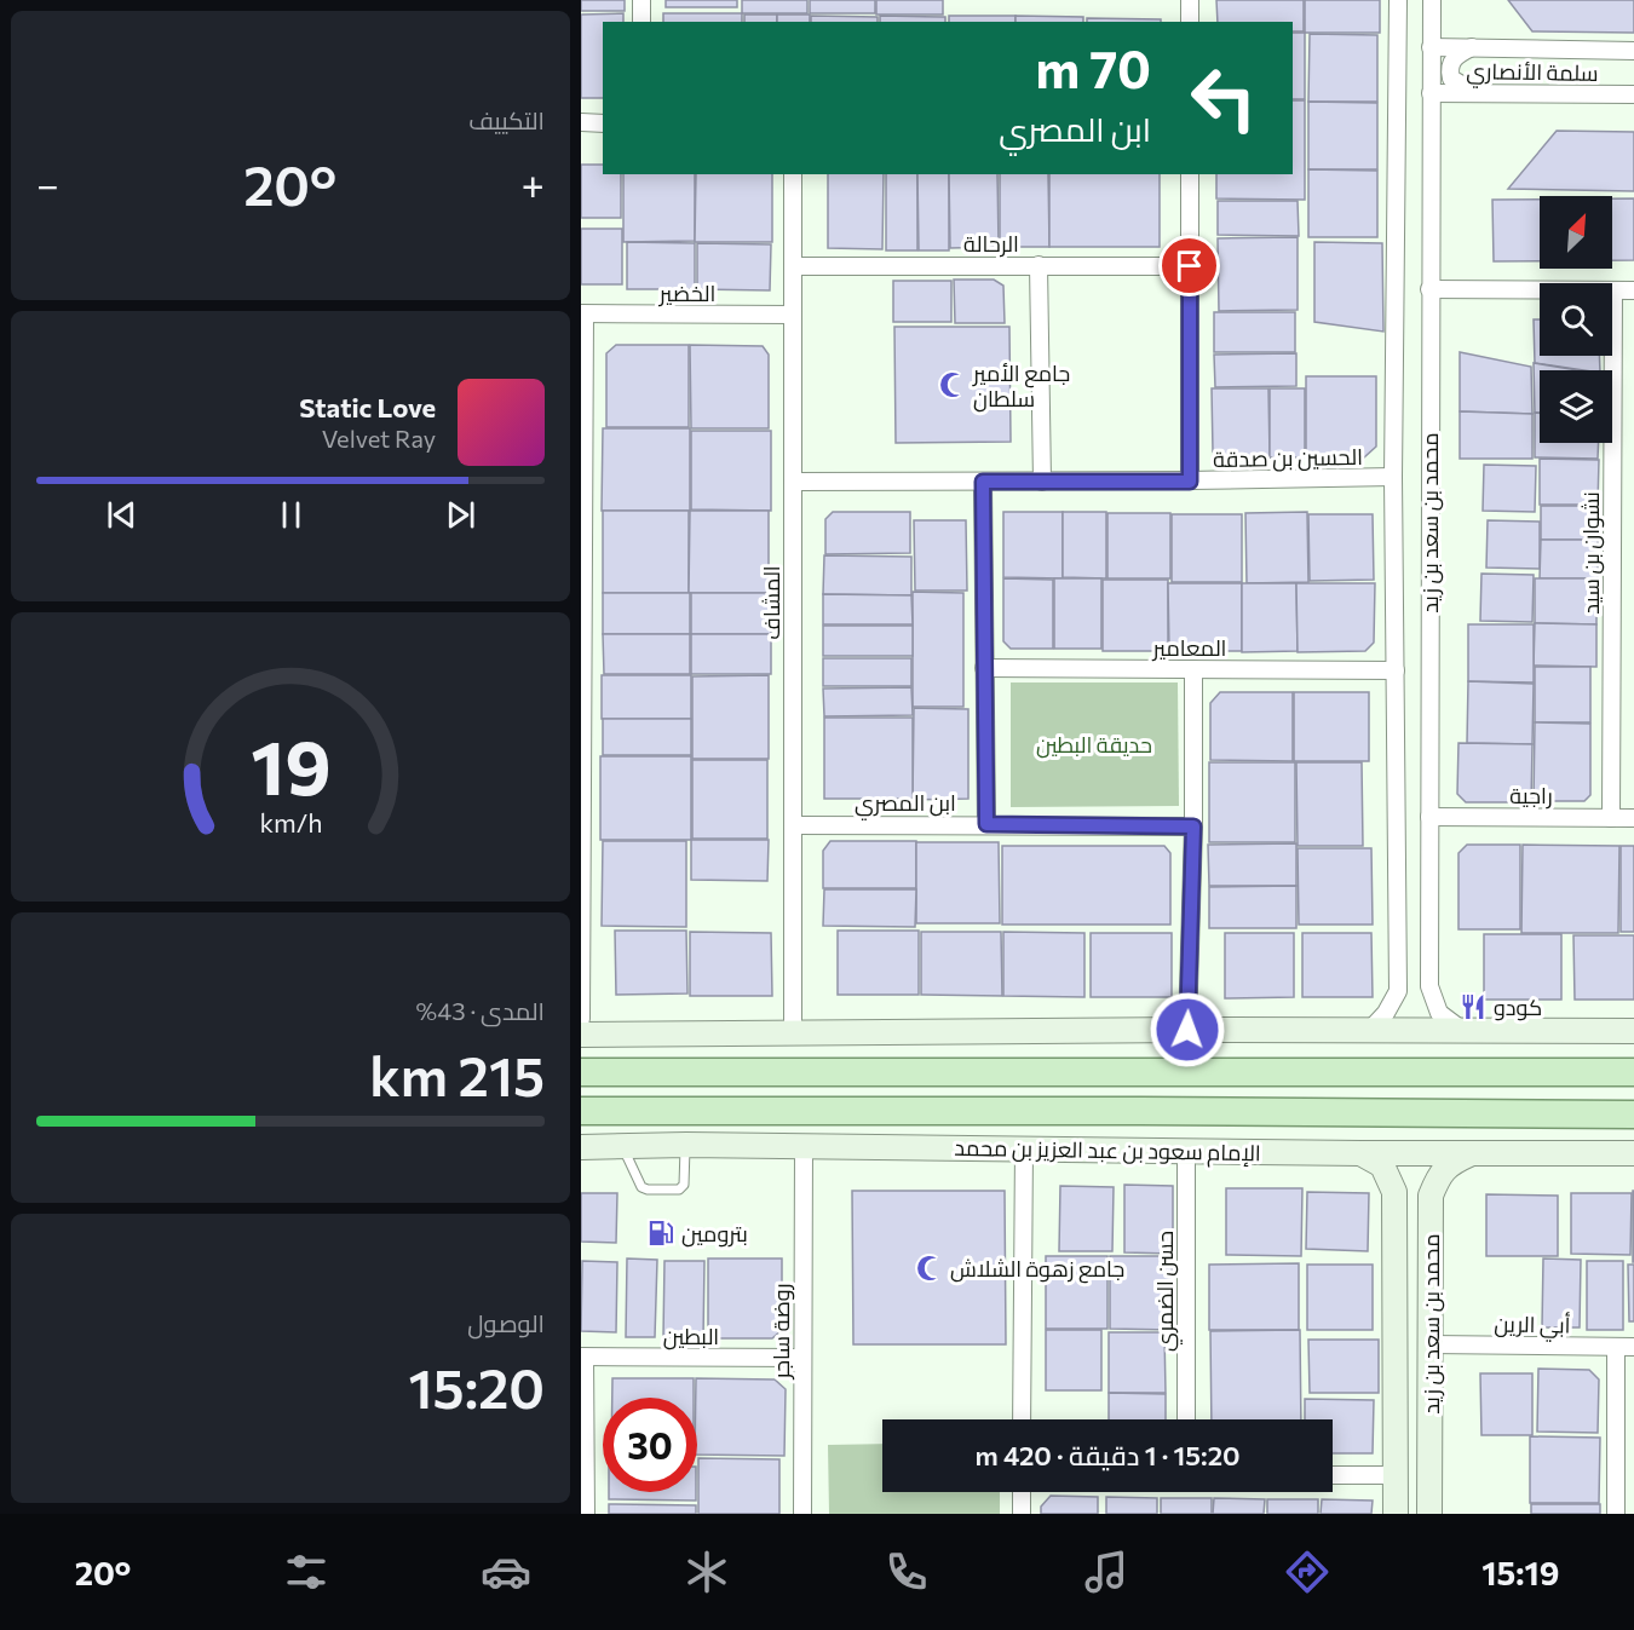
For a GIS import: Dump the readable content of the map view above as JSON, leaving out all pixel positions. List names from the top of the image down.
{
  "streets": {
    "main road": ["الإمام سعود بن عبد العزيز بن محمد"],
    "street": [
      "سلمة الأنصاري",
      "الرحالة",
      "الخضير",
      "الحسين بن صدقة",
      "محمد بن سعد بن زيد",
      "نشوان بن سيد",
      "المشاف",
      "المعامير",
      "راجية",
      "ابن المصري",
      "حسن الضمري",
      "أبي الرين",
      "روضة ساجر",
      "البطين"
    ]
  },
  "crossings": [
    ["سلمة الأنصاري", "محمد بن سعد بن زيد"],
    ["الرحالة", "المشاف"],
    ["الخضير", "المشاف"],
    ["الحسين بن صدقة", "محمد بن سعد بن زيد"],
    ["الحسين بن صدقة", "المشاف"],
    ["محمد بن سعد بن زيد", "المعامير"],
    ["محمد بن سعد بن زيد", "راجية"],
    ["محمد بن سعد بن زيد", "الإمام سعود بن عبد العزيز بن محمد"],
    ["محمد بن سعد بن زيد", "أبي الرين"],
    ["نشوان بن سيد", "راجية"],
    ["المشاف", "ابن المصري"],
    ["الإمام سعود بن عبد العزيز بن محمد", "حسن الضمري"],
    ["الإمام سعود بن عبد العزيز بن محمد", "روضة ساجر"],
    ["روضة ساجر", "البطين"]
  ],
  "parks": ["حديقة البطين"],
  "places": {
    "mosque": ["جامع الأمير سلطان", "جامع زهوة الشلاش"],
    "restaurant": ["كودو"],
    "fuel station": ["بترومين"]
  },
  "north": "top right",
  "page": {
    "tile": [
      "التكييف",
      ["المدى · 43%", "215 km"],
      ["الوصول", "15:20"]
    ],
    "turn": ["70 m", "ابن المصري"],
    "heat": ["−", "20°", "+"],
    "song": ["Static Love", "Velvet Ray"],
    "limit": "30",
    "trip": "15:20 · 1 دقيقة · 420 m",
    "tabs": ["15:19", "20°"],
    "gauge": ["19", "km/h"]
  }
}
